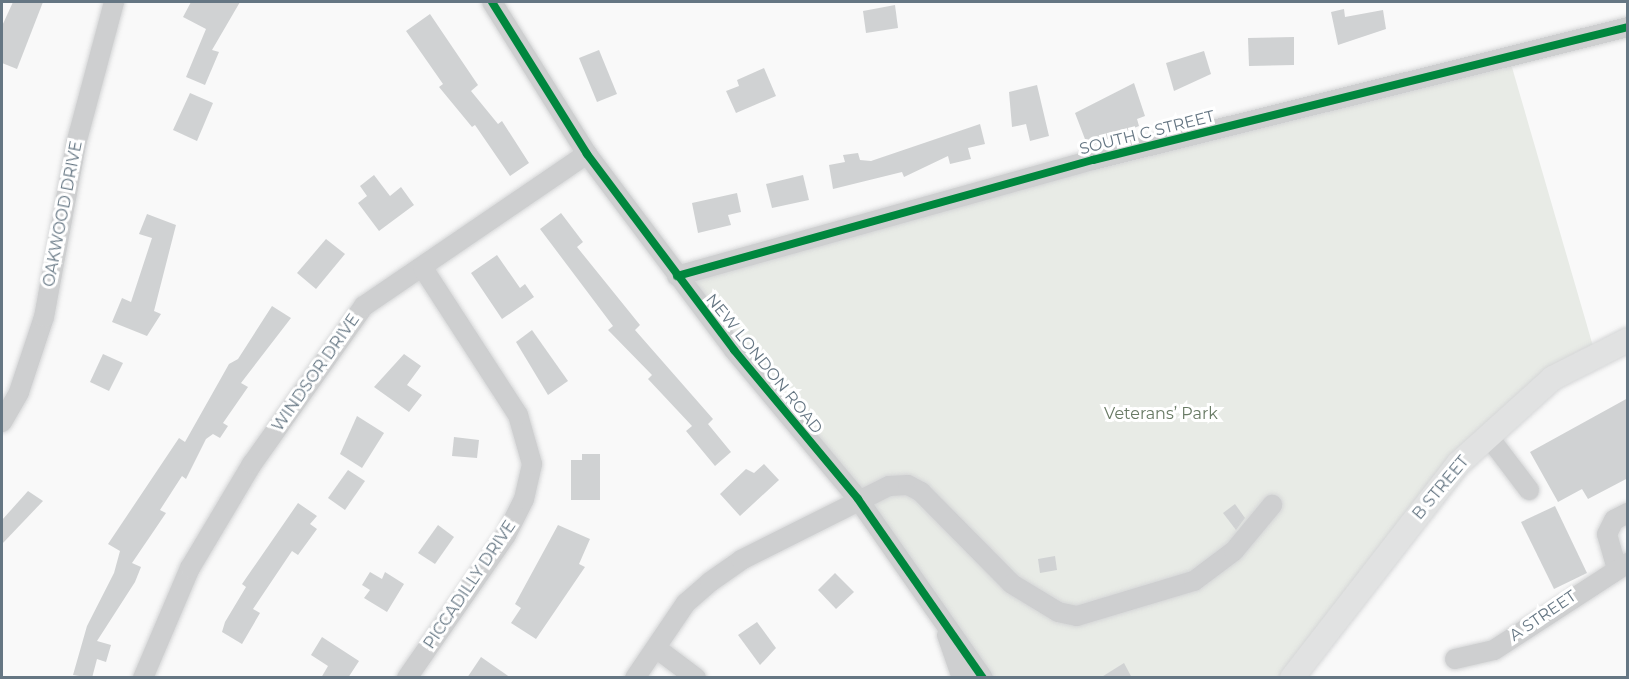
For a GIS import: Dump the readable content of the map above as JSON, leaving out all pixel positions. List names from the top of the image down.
{
  "streets": {
    "main road": ["B STREET"],
    "street": [
      "SOUTH C STREET",
      "OAKWOOD DRIVE",
      "NEW LONDON ROAD",
      "WINDSOR DRIVE",
      "PICCADILLY DRIVE",
      "A STREET"
    ]
  },
  "crossings": [
    ["SOUTH C STREET", "NEW LONDON ROAD"],
    ["NEW LONDON ROAD", "WINDSOR DRIVE"],
    ["WINDSOR DRIVE", "PICCADILLY DRIVE"]
  ],
  "parks": ["Veterans’ Park"]
}
